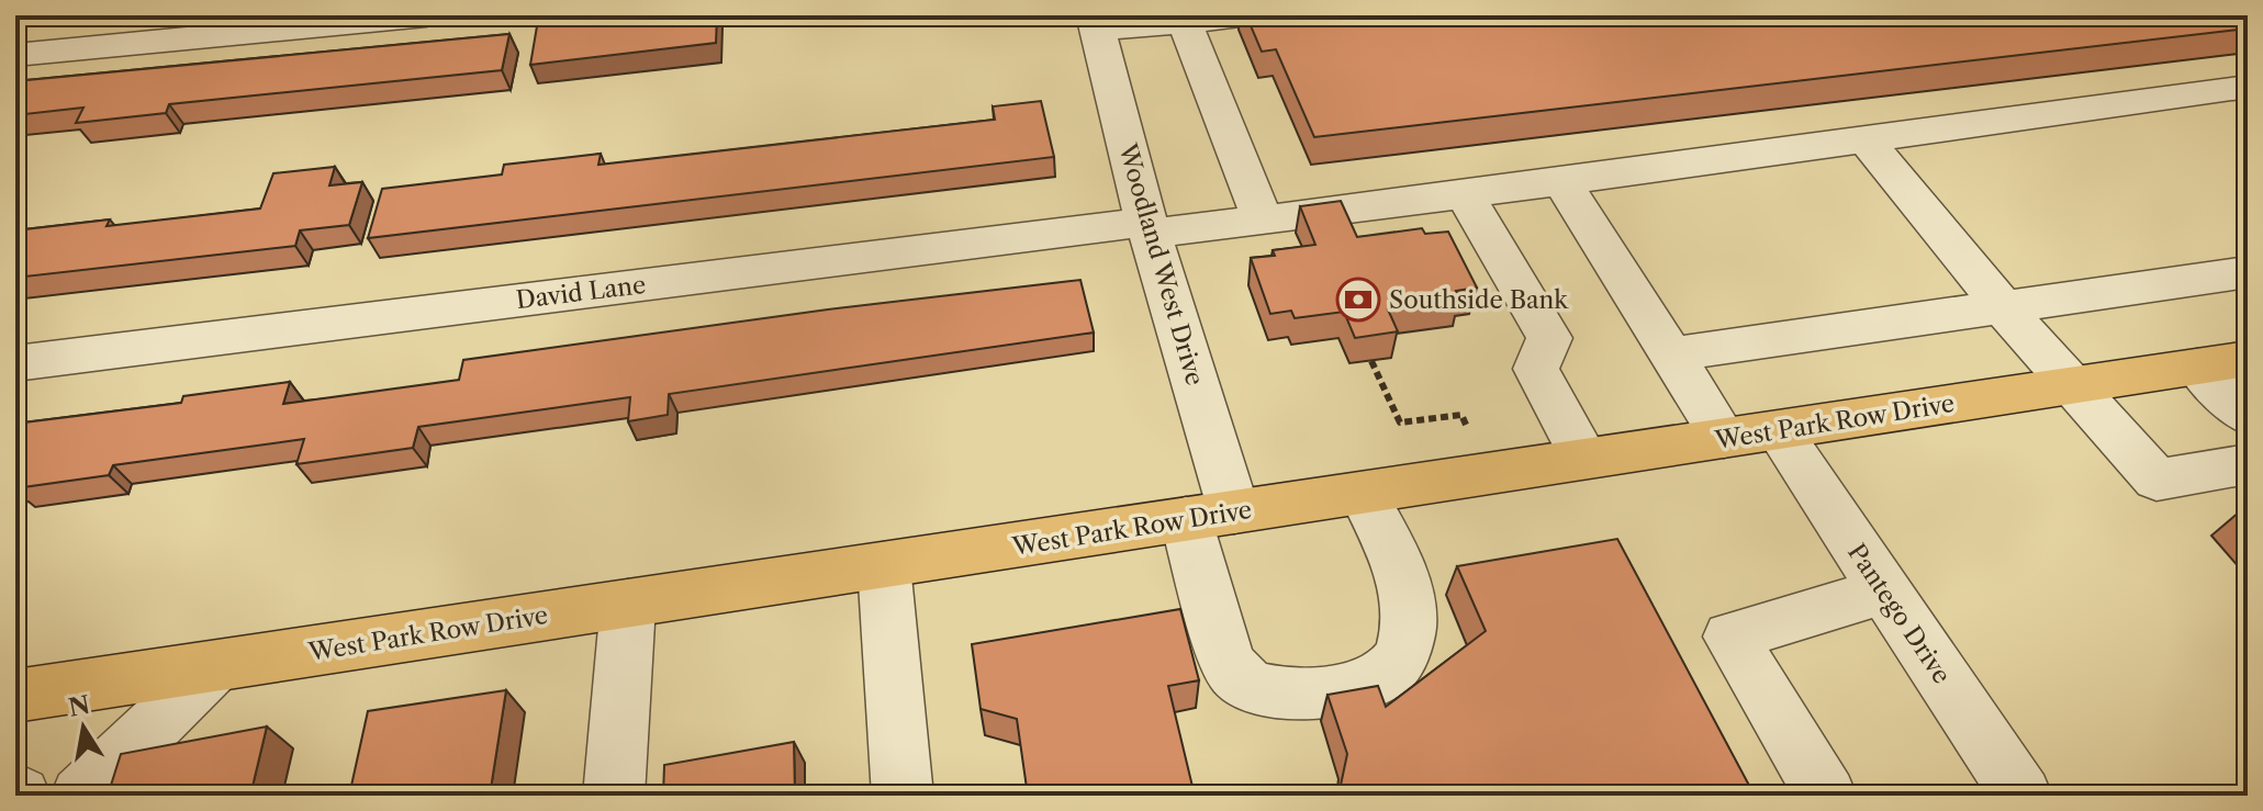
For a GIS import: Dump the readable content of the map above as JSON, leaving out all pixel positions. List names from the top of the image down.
{
  "streets": {
    "main road": ["West Park Row Drive"],
    "street": ["Woodland West Drive", "David Lane", "Pantego Drive"]
  },
  "crossings": [
    ["Woodland West Drive", "David Lane"],
    ["Woodland West Drive", "West Park Row Drive"],
    ["West Park Row Drive", "Pantego Drive"]
  ],
  "places": {
    "bank": ["Southside Bank"]
  },
  "north": "top"
}
